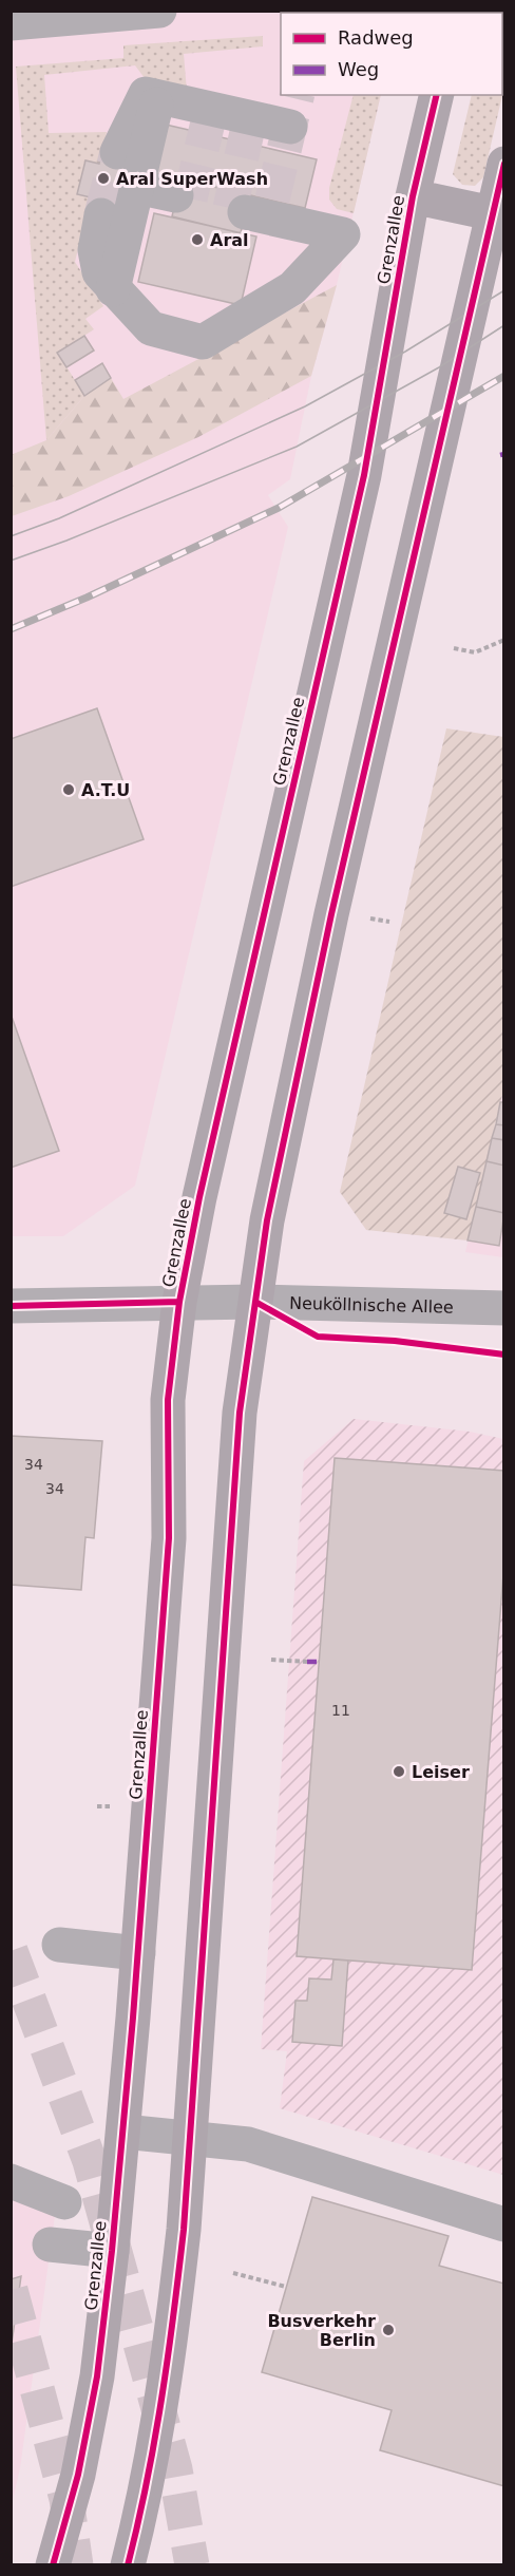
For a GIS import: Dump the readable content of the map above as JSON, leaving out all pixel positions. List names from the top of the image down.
{
  "streets": {
    "main road": ["Grenzallee"],
    "street": ["Neuköllnische Allee"]
  },
  "crossings": [
    ["Grenzallee", "Neuköllnische Allee"]
  ],
  "places": [
    "Aral SuperWash",
    "Aral",
    "A.T.U",
    "Leiser",
    "Busverkehr Berlin"
  ],
  "house_numbers": ["34", "34", "11"],
  "legend": ["Radweg", "Weg"]
}
